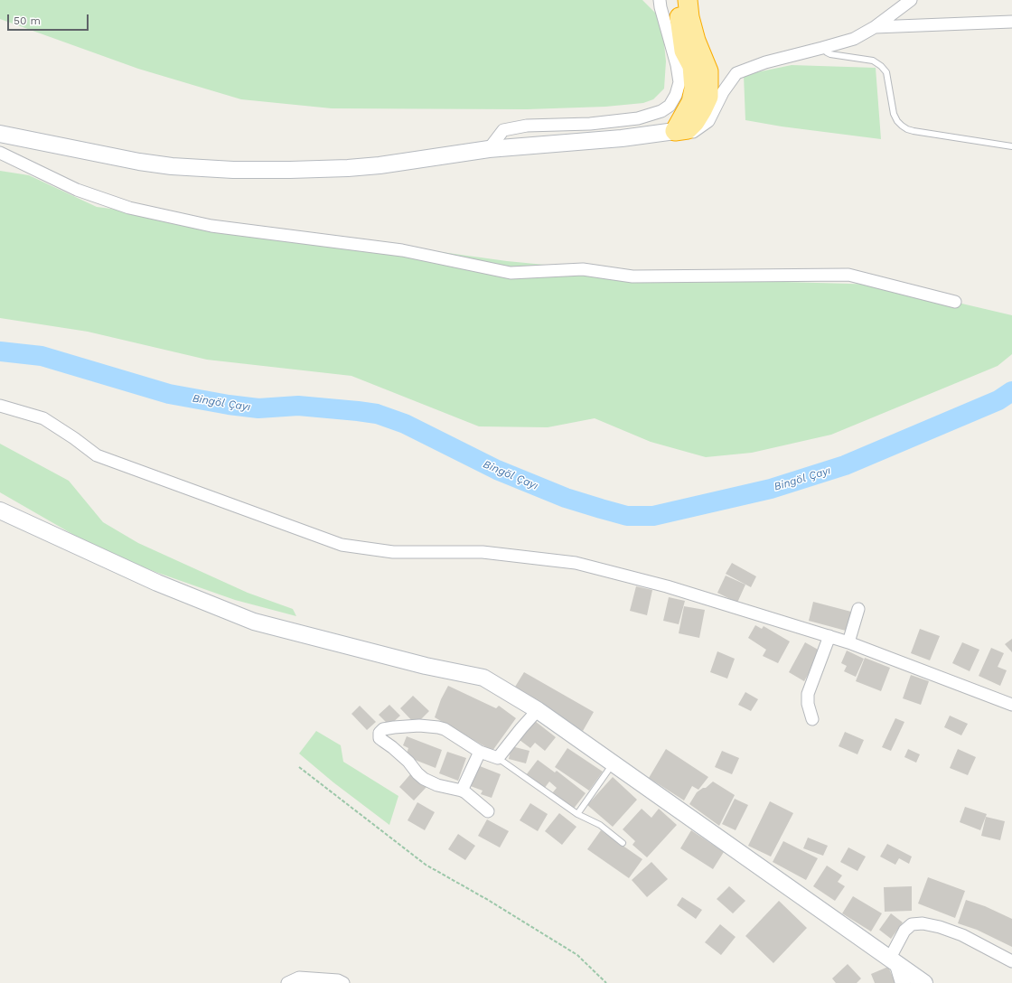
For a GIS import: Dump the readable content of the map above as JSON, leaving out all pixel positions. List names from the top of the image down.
{
  "water": ["Bingöl Çayı"],
  "scale_bar": "50 m"
}
